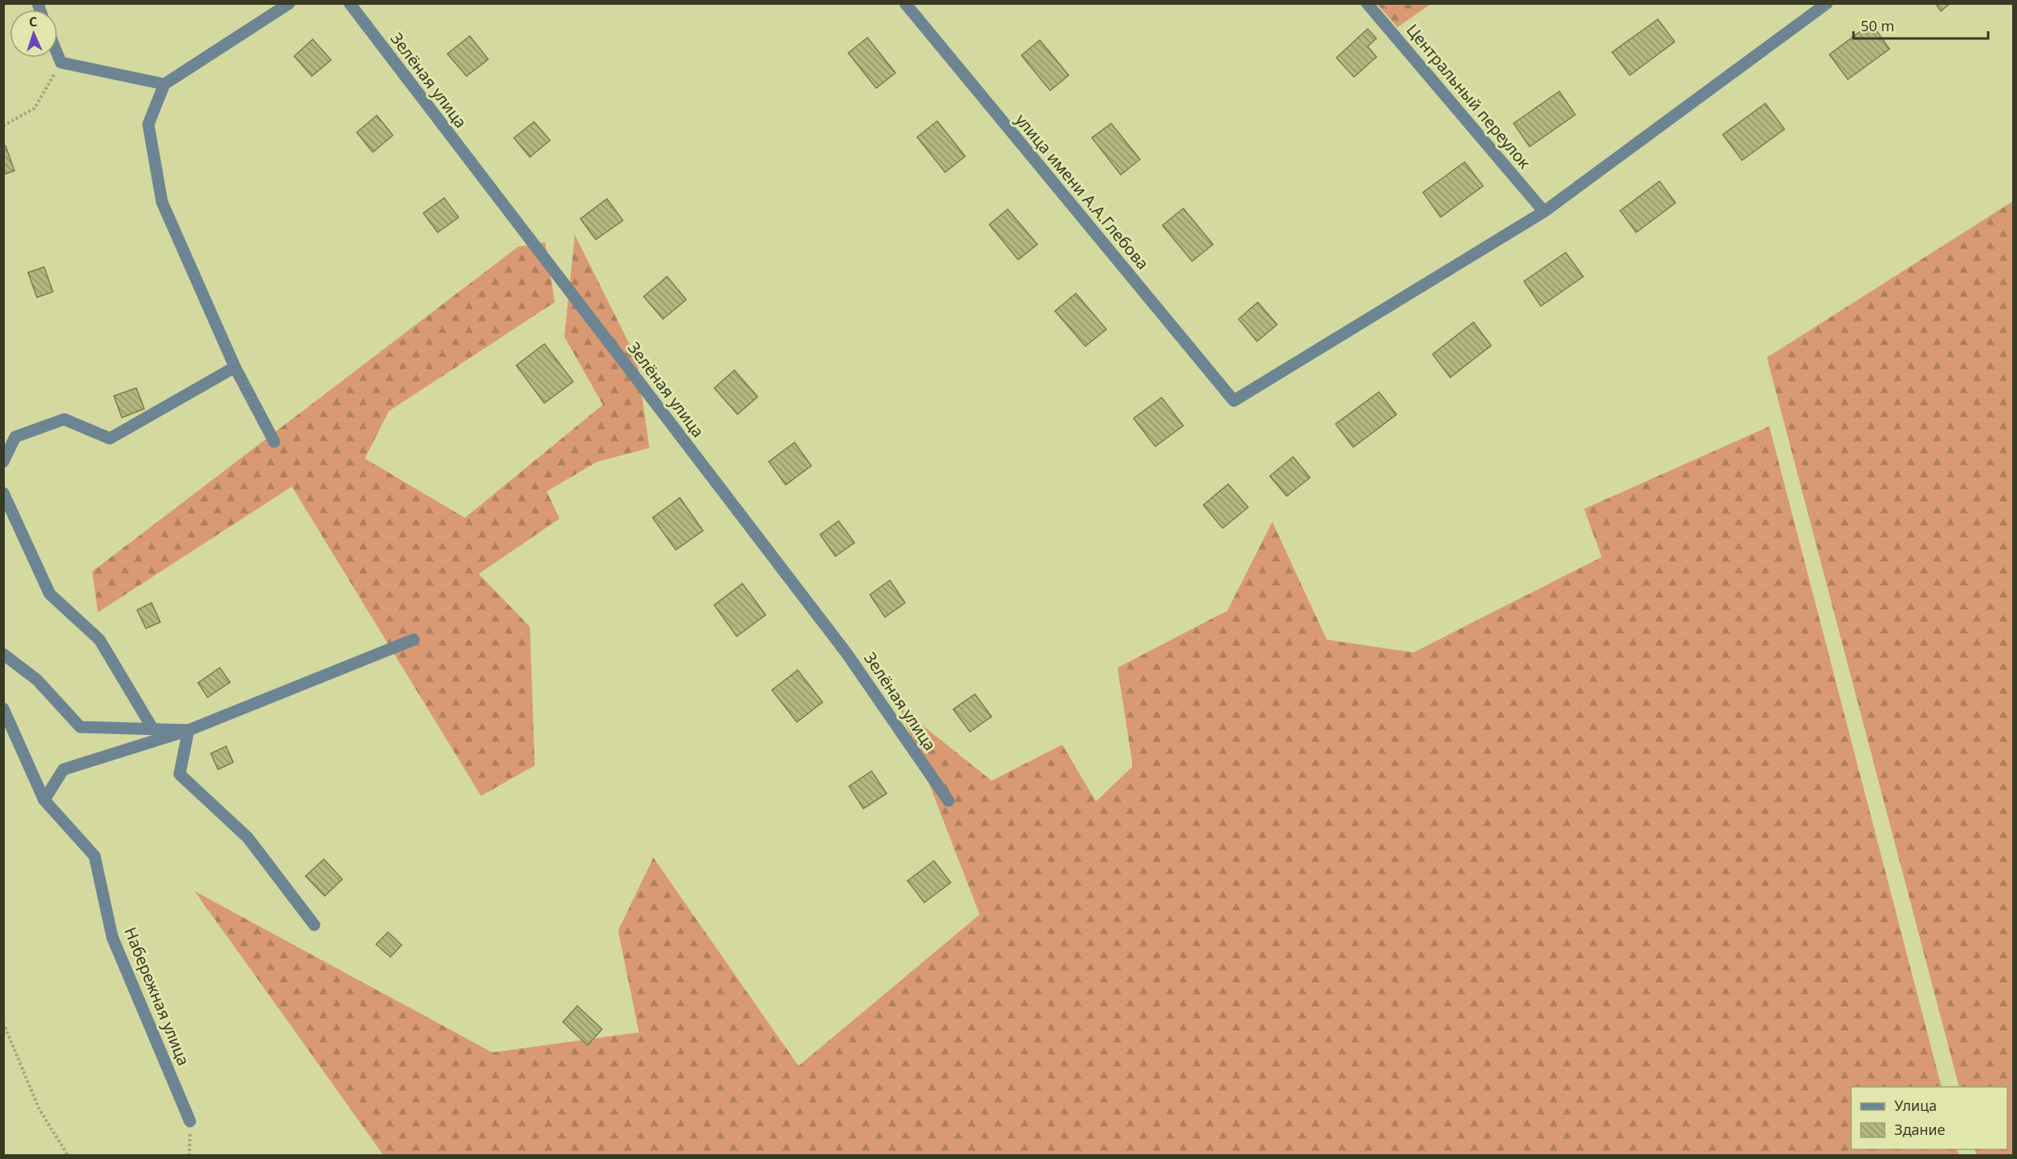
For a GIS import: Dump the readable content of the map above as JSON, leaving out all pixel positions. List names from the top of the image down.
{
  "streets": {
    "street": [
      "Зелёная улица",
      "Центральный переулок",
      "улица имени А.А.Глебова",
      "Набережная улица"
    ]
  },
  "crossings": [
    ["Центральный переулок", "улица имени А.А.Глебова"]
  ],
  "legend": ["Улица", "Здание"],
  "scale_bar": "50 m",
  "north": "top"
}
